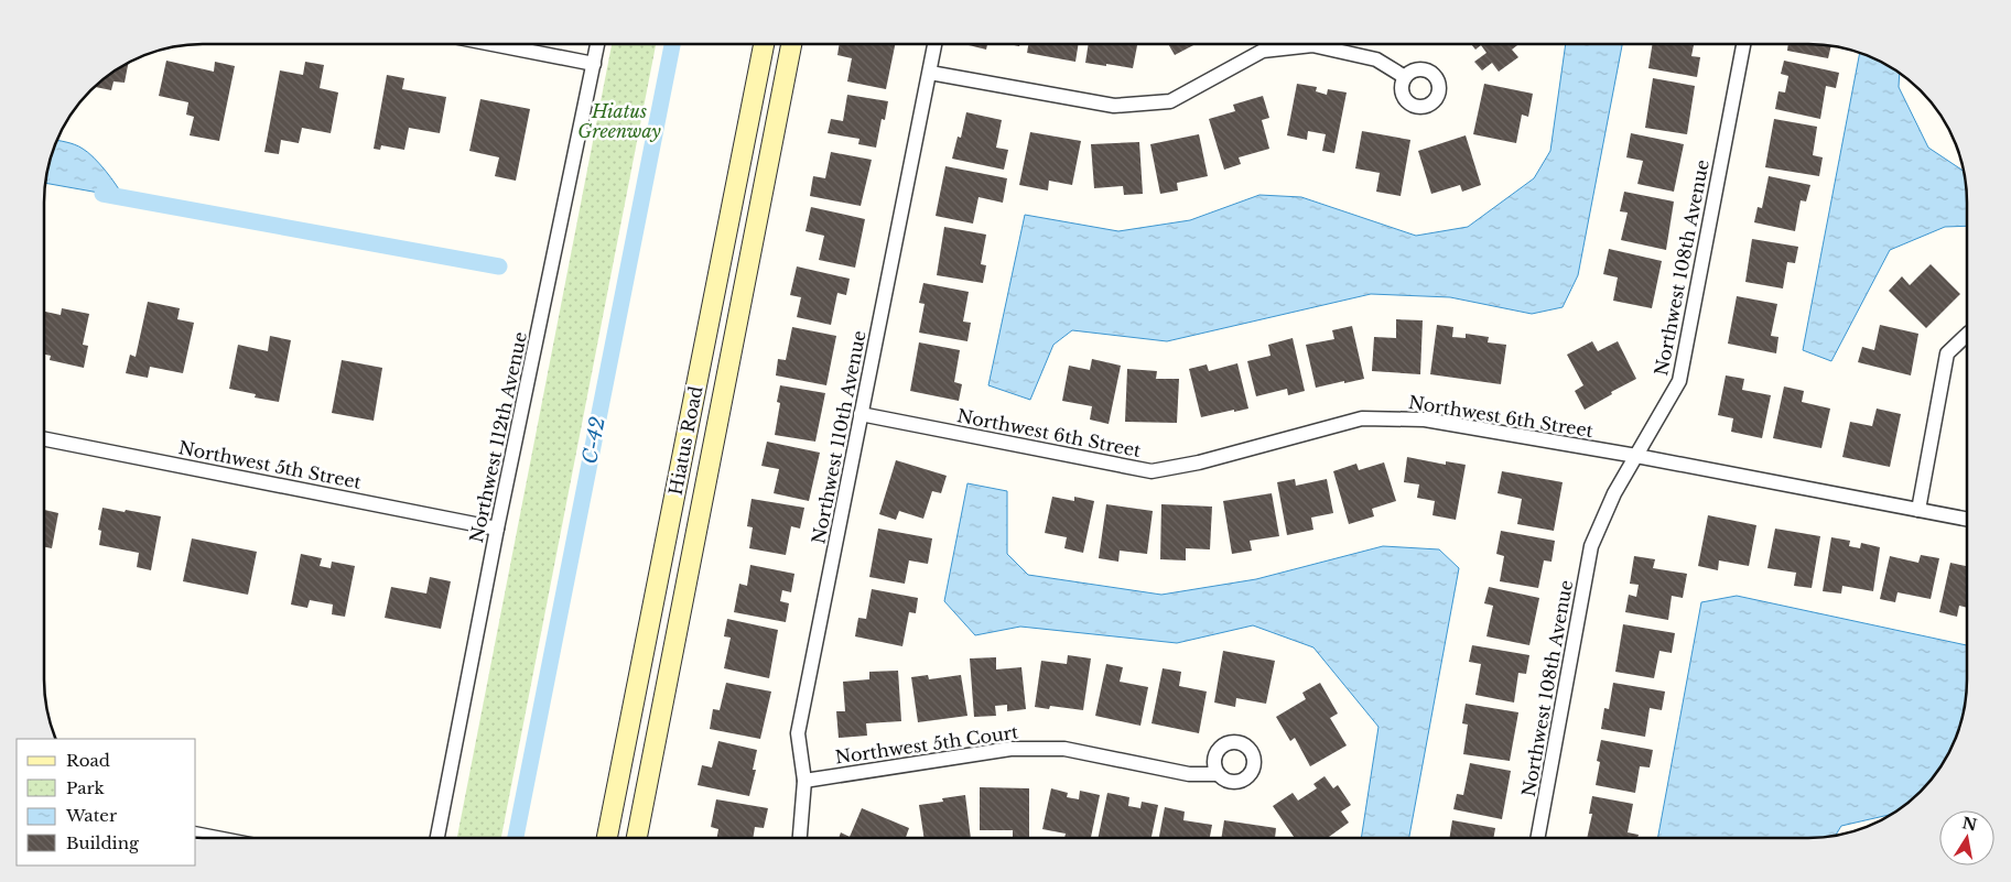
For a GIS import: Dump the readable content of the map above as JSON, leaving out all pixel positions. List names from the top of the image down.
{
  "streets": {
    "main road": ["Hiatus Road"],
    "street": [
      "Northwest 108th Avenue",
      "Northwest 6th Street",
      "Northwest 112th Avenue",
      "Northwest 110th Avenue",
      "Northwest 5th Street",
      "Northwest 5th Court"
    ]
  },
  "crossings": [
    ["Northwest 108th Avenue", "Northwest 6th Street"],
    ["Northwest 6th Street", "Northwest 110th Avenue"],
    ["Northwest 112th Avenue", "Northwest 5th Street"],
    ["Northwest 110th Avenue", "Northwest 5th Court"]
  ],
  "water": ["C-42"],
  "parks": ["Hiatus Greenway"],
  "legend": [
    "Road",
    "Park",
    "Water",
    "Building"
  ],
  "north": "top"
}
